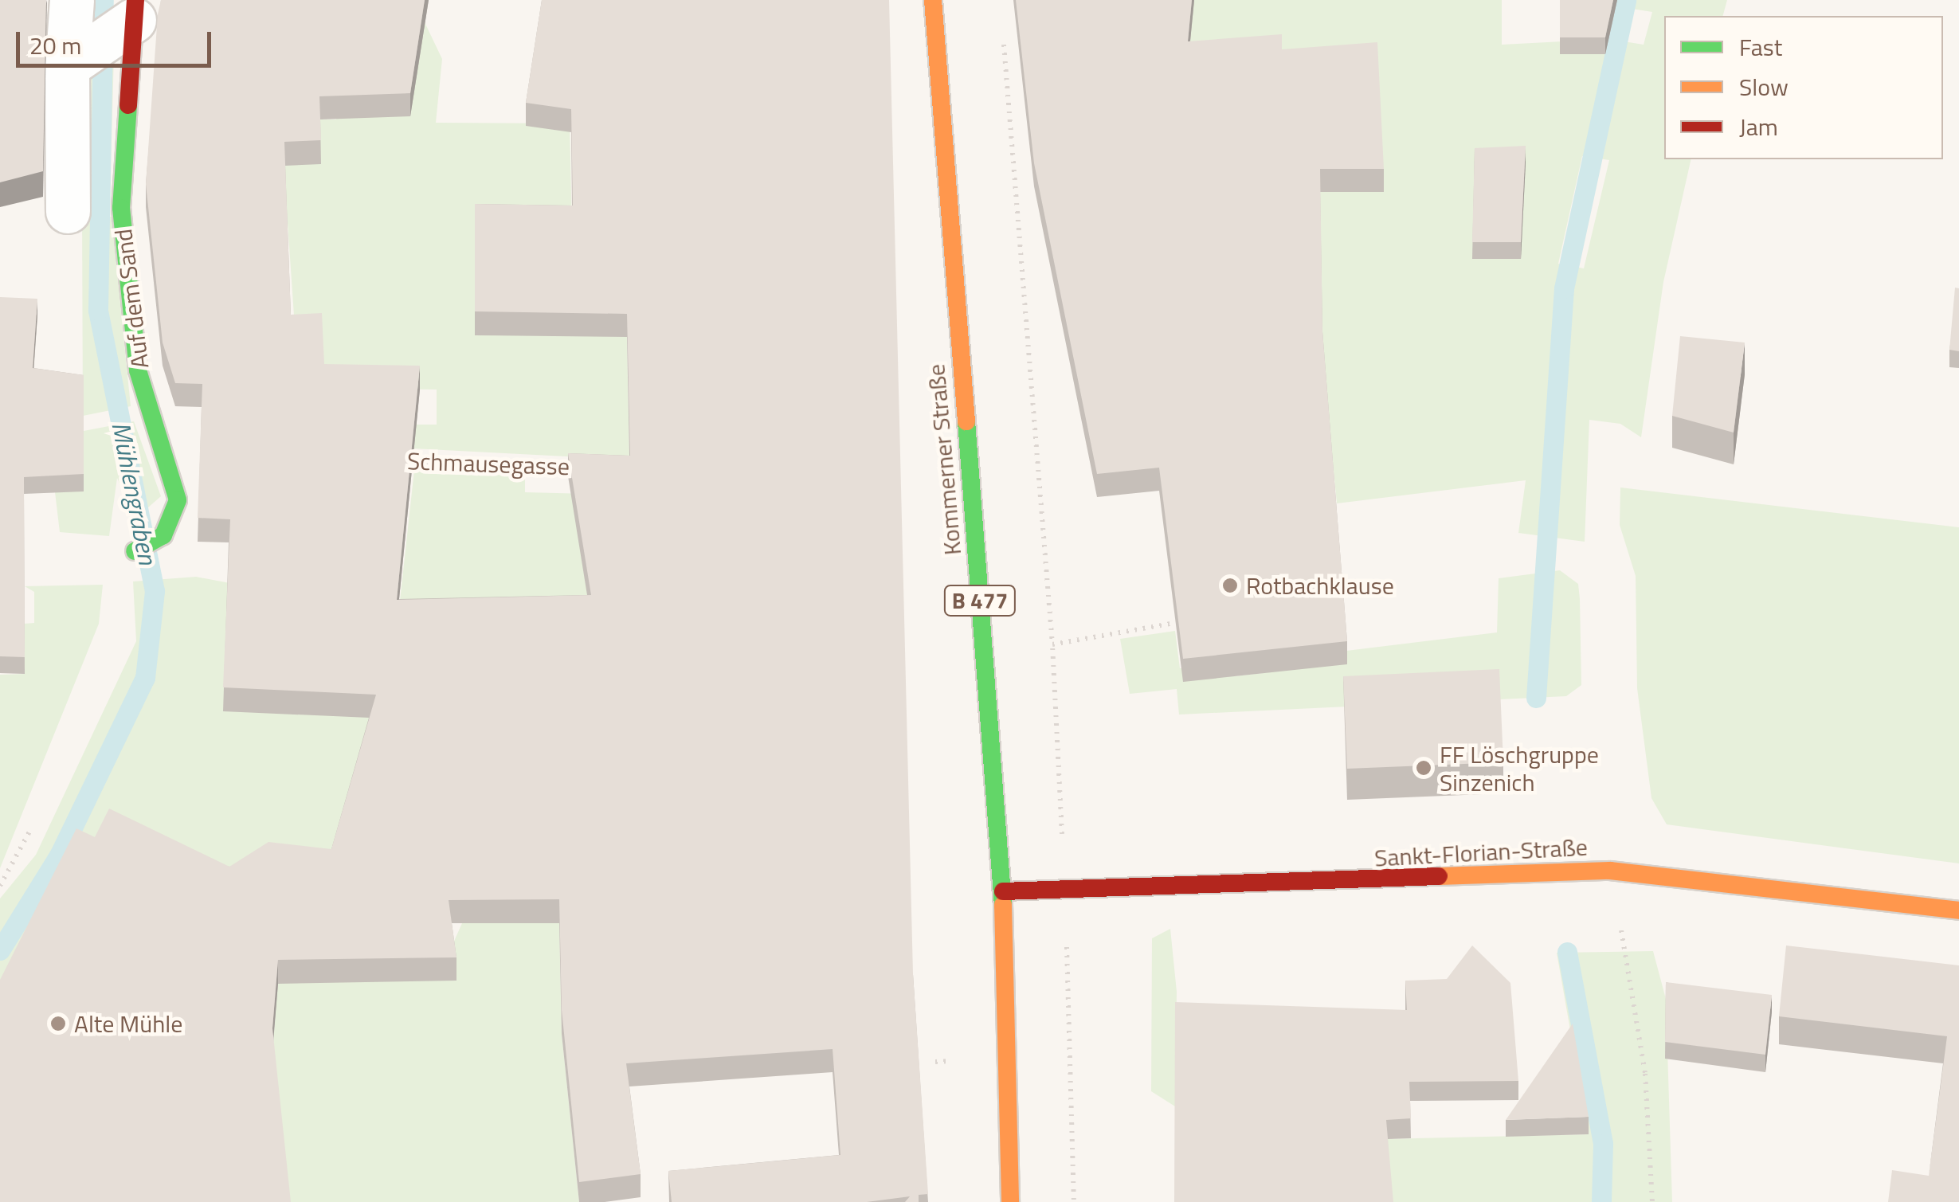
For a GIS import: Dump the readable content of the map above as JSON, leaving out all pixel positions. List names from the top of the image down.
{
  "streets": {
    "street": [
      "Auf dem Sand",
      "Kommerner Straße",
      "B 477",
      "Sankt-Florian-Straße"
    ],
    "path": ["Schmausegasse"]
  },
  "crossings": [
    ["Kommerner Straße", "Sankt-Florian-Straße"]
  ],
  "water": ["Mühlengraben"],
  "places": ["Rotbachklause", "FF Löschgruppe Sinzenich", "Alte Mühle"],
  "legend": ["Fast", "Slow", "Jam"],
  "scale_bar": "20 m"
}
